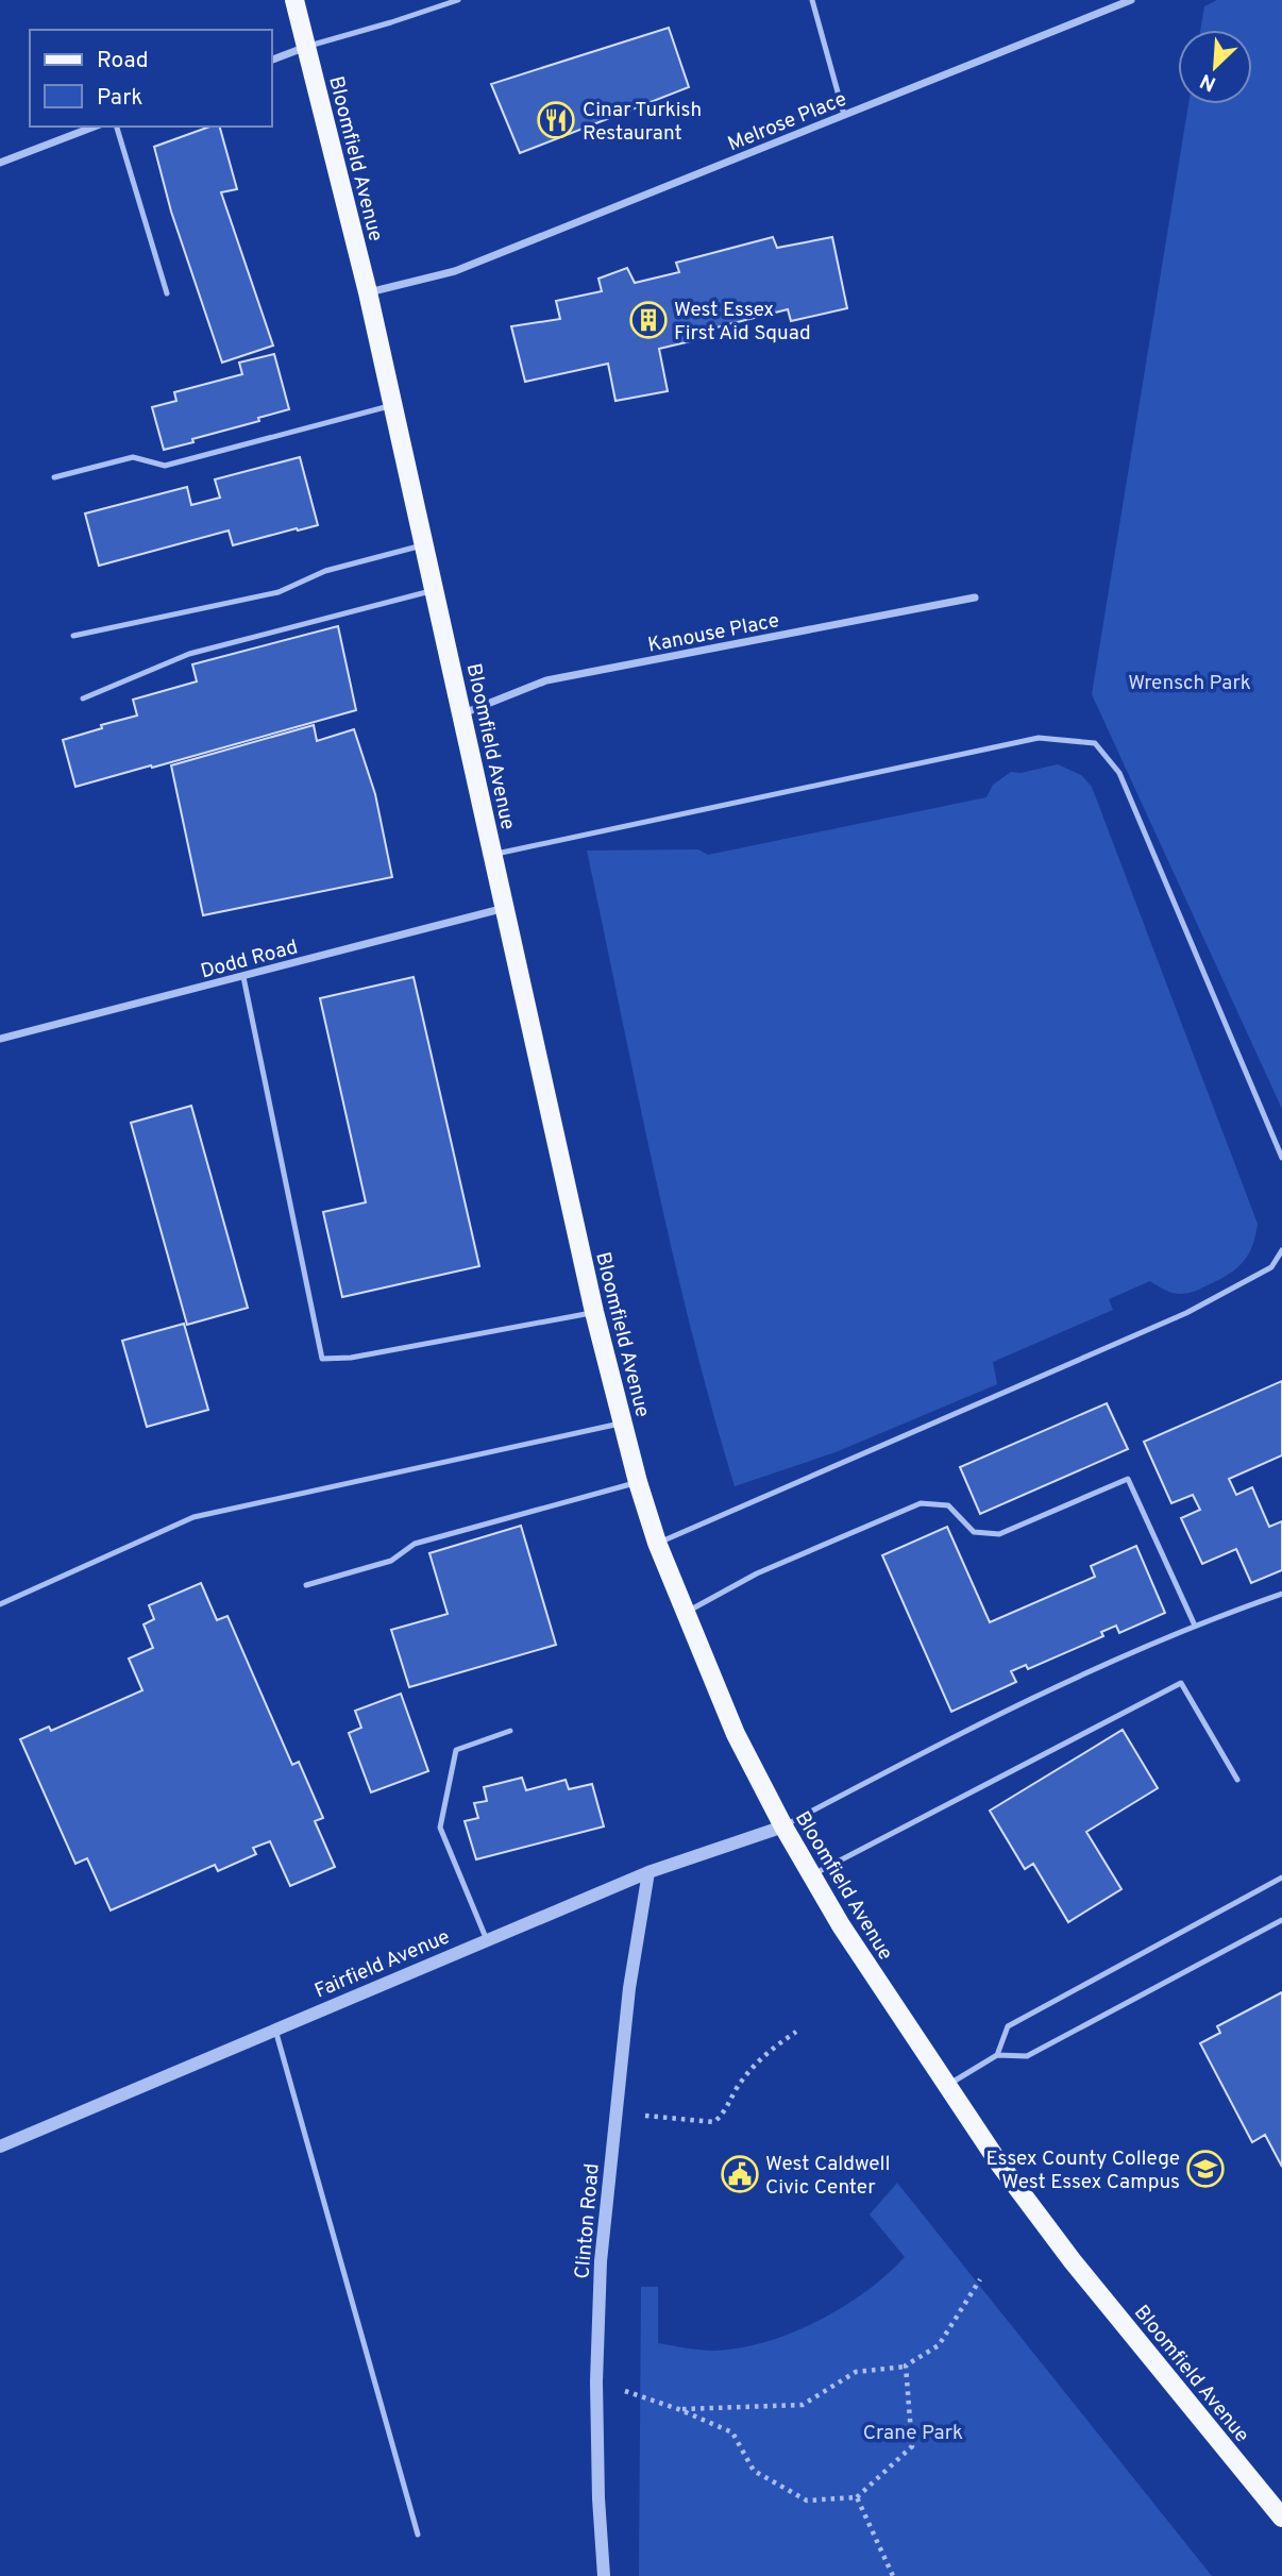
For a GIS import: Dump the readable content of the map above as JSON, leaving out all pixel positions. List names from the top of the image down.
{
  "streets": {
    "main road": ["Bloomfield Avenue"],
    "street": [
      "Melrose Place",
      "Kanouse Place",
      "Dodd Road",
      "Fairfield Avenue",
      "Clinton Road"
    ]
  },
  "crossings": [
    ["Melrose Place", "Bloomfield Avenue"],
    ["Bloomfield Avenue", "Kanouse Place"],
    ["Bloomfield Avenue", "Dodd Road"],
    ["Bloomfield Avenue", "Fairfield Avenue"],
    ["Fairfield Avenue", "Clinton Road"]
  ],
  "parks": ["Wrensch Park", "Crane Park"],
  "places": {
    "restaurant": ["Cinar Turkish Restaurant"],
    "building": ["West Essex First Aid Squad"],
    "school or university": ["Essex County College West Essex Campus"],
    "public building": ["West Caldwell Civic Center"]
  },
  "legend": ["Road", "Park"],
  "north": "bottom left"
}
